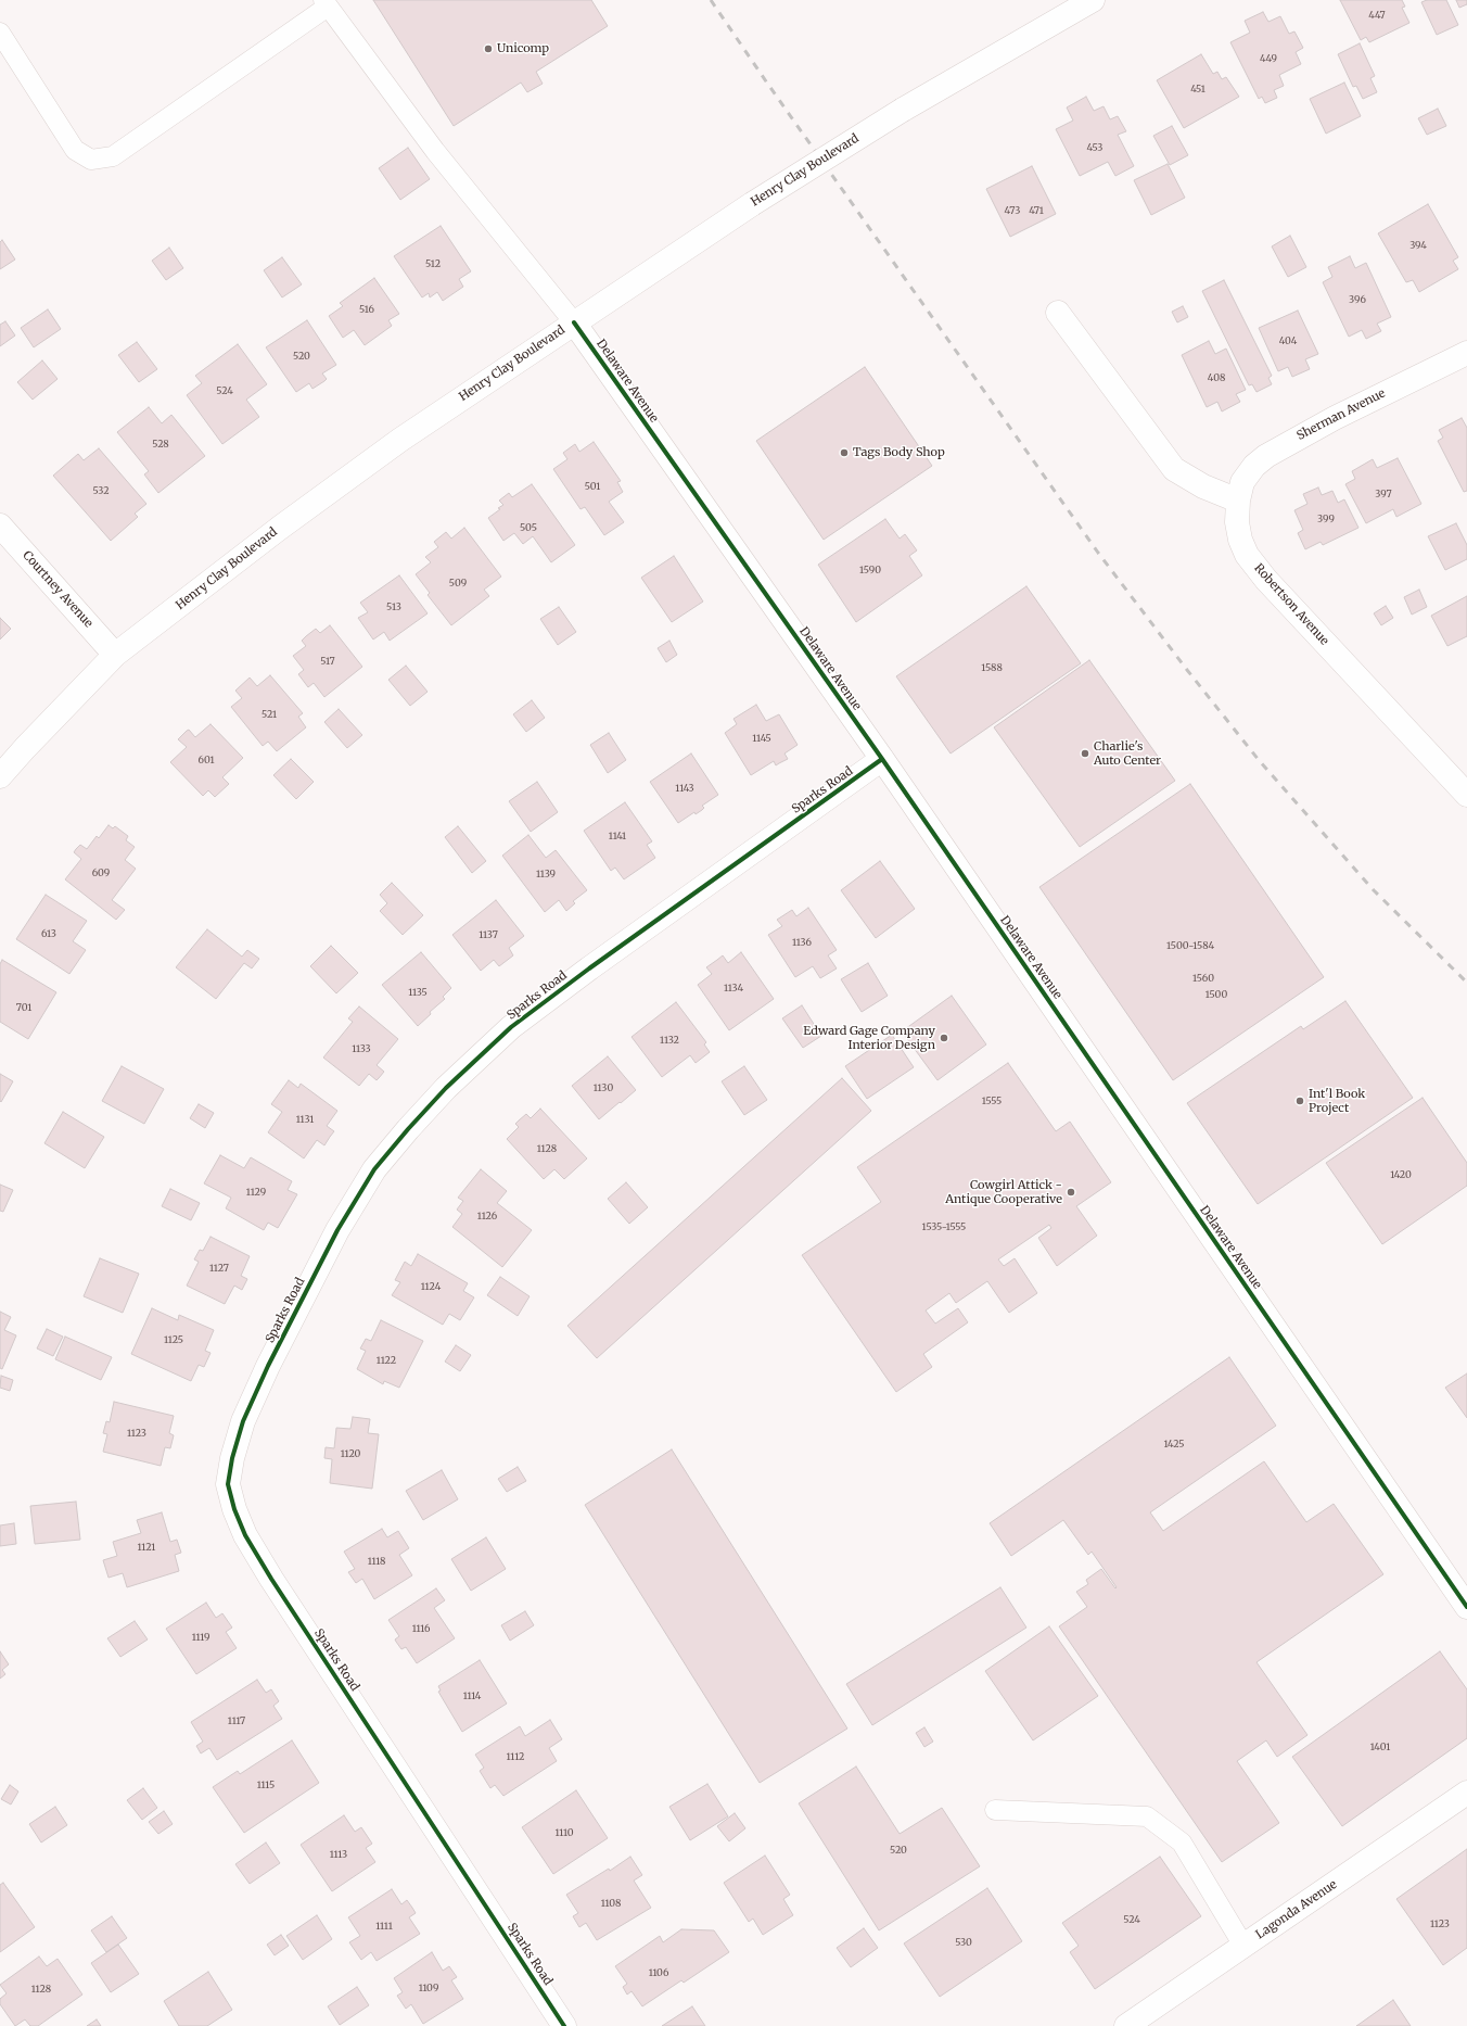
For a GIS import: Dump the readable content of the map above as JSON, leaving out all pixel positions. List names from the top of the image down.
{
  "streets": {
    "street": [
      "Henry Clay Boulevard",
      "Delaware Avenue",
      "Sherman Avenue",
      "Courtney Avenue",
      "Robertson Avenue",
      "Sparks Road",
      "Lagonda Avenue"
    ]
  },
  "crossings": [
    ["Henry Clay Boulevard", "Delaware Avenue"],
    ["Henry Clay Boulevard", "Courtney Avenue"],
    ["Delaware Avenue", "Sparks Road"],
    ["Sherman Avenue", "Robertson Avenue"]
  ],
  "places": [
    "Unicomp",
    "Tags Body Shop",
    "Charlie's Auto Center",
    "Edward Gage Company Interior Design",
    "Int'l Book Project",
    "Cowgirl Attick - Antique Cooperative"
  ],
  "house_numbers": [
    "447",
    "449",
    "451",
    "453",
    "473",
    "471",
    "394",
    "512",
    "396",
    "516",
    "404",
    "520",
    "408",
    "524",
    "528",
    "501",
    "532",
    "397",
    "399",
    "505",
    "1590",
    "509",
    "513",
    "517",
    "1588",
    "521",
    "1145",
    "601",
    "1143",
    "1141",
    "609",
    "1139",
    "613",
    "1137",
    "1136",
    "1500-1584",
    "1560",
    "1134",
    "1135",
    "1500",
    "701",
    "1132",
    "1133",
    "1130",
    "1555",
    "1131",
    "1128",
    "1420",
    "1129",
    "1126",
    "1535-1555",
    "1127",
    "1124",
    "1125",
    "1122",
    "1123",
    "1425",
    "1120",
    "1121",
    "1118",
    "1116",
    "1119",
    "1114",
    "1117",
    "1401",
    "1112",
    "1115",
    "1110",
    "520",
    "1113",
    "1108",
    "524",
    "1123",
    "1111",
    "530",
    "1106",
    "1109",
    "1128"
  ]
}
